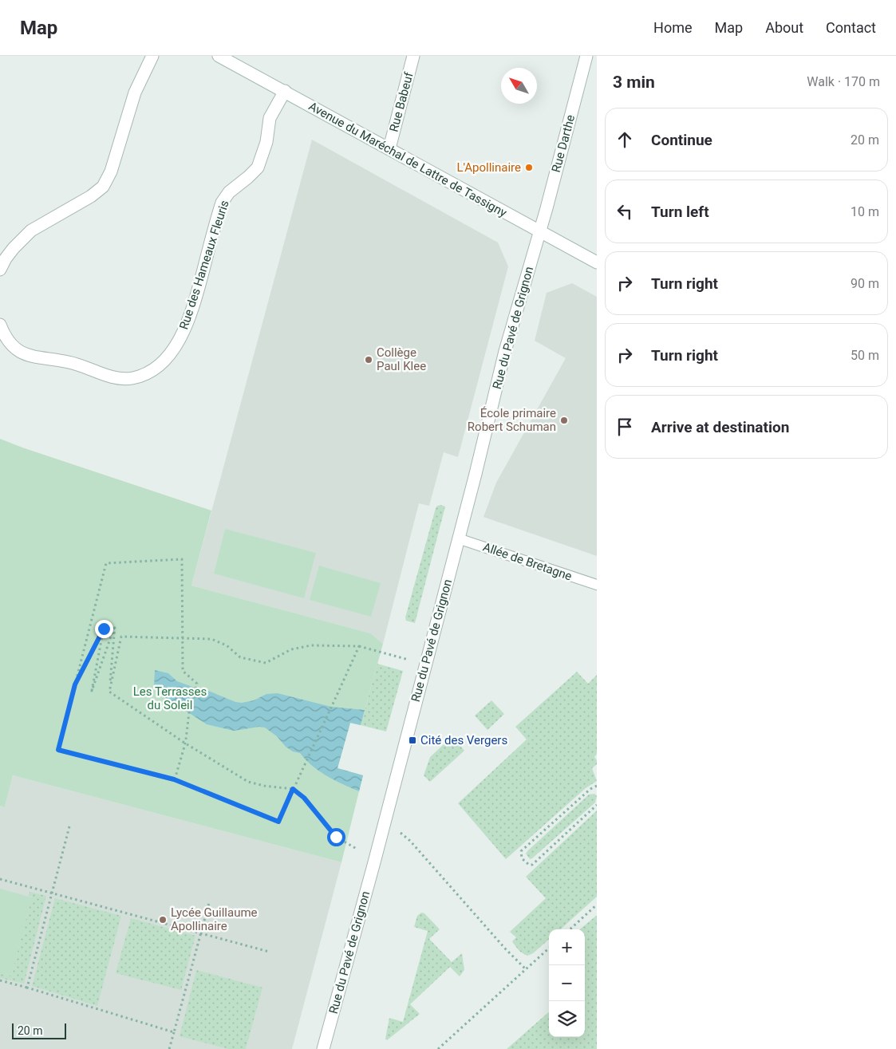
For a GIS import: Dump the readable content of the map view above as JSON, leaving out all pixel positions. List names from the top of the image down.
{
  "streets": {
    "street": [
      "Rue Babeuf",
      "Rue Darthe",
      "Avenue du Maréchal de Lattre de Tassigny",
      "Rue des Hameaux Fleuris",
      "Rue du Pavé de Grignon"
    ],
    "lane": ["Allée de Bretagne"]
  },
  "crossings": [
    ["Rue Babeuf", "Avenue du Maréchal de Lattre de Tassigny"],
    ["Rue Darthe", "Avenue du Maréchal de Lattre de Tassigny"],
    ["Rue Darthe", "Rue du Pavé de Grignon"],
    ["Avenue du Maréchal de Lattre de Tassigny", "Rue des Hameaux Fleuris"],
    ["Avenue du Maréchal de Lattre de Tassigny", "Rue du Pavé de Grignon"],
    ["Rue du Pavé de Grignon", "Allée de Bretagne"]
  ],
  "parks": ["Les Terrasses du Soleil"],
  "places": {
    "other": [
      "L'Apollinaire",
      "Collège Paul Klee",
      "École primaire Robert Schuman",
      "Lycée Guillaume Apollinaire"
    ],
    "transit": ["Cité des Vergers"]
  },
  "scale_bar": "20 m",
  "north": "top left",
  "page": {
    "header": "Map",
    "nav": [
      "Home",
      "Map",
      "About",
      "Contact"
    ],
    "heading": ["3 min", "Walk · 170 m"],
    "list": [
      ["Continue", "20 m"],
      ["Turn left", "10 m"],
      ["Turn right", "90 m"],
      ["Turn right", "50 m"],
      "Arrive at destination"
    ],
    "map_buttons": ["+", "−"],
    "scale": "20 m"
  }
}
